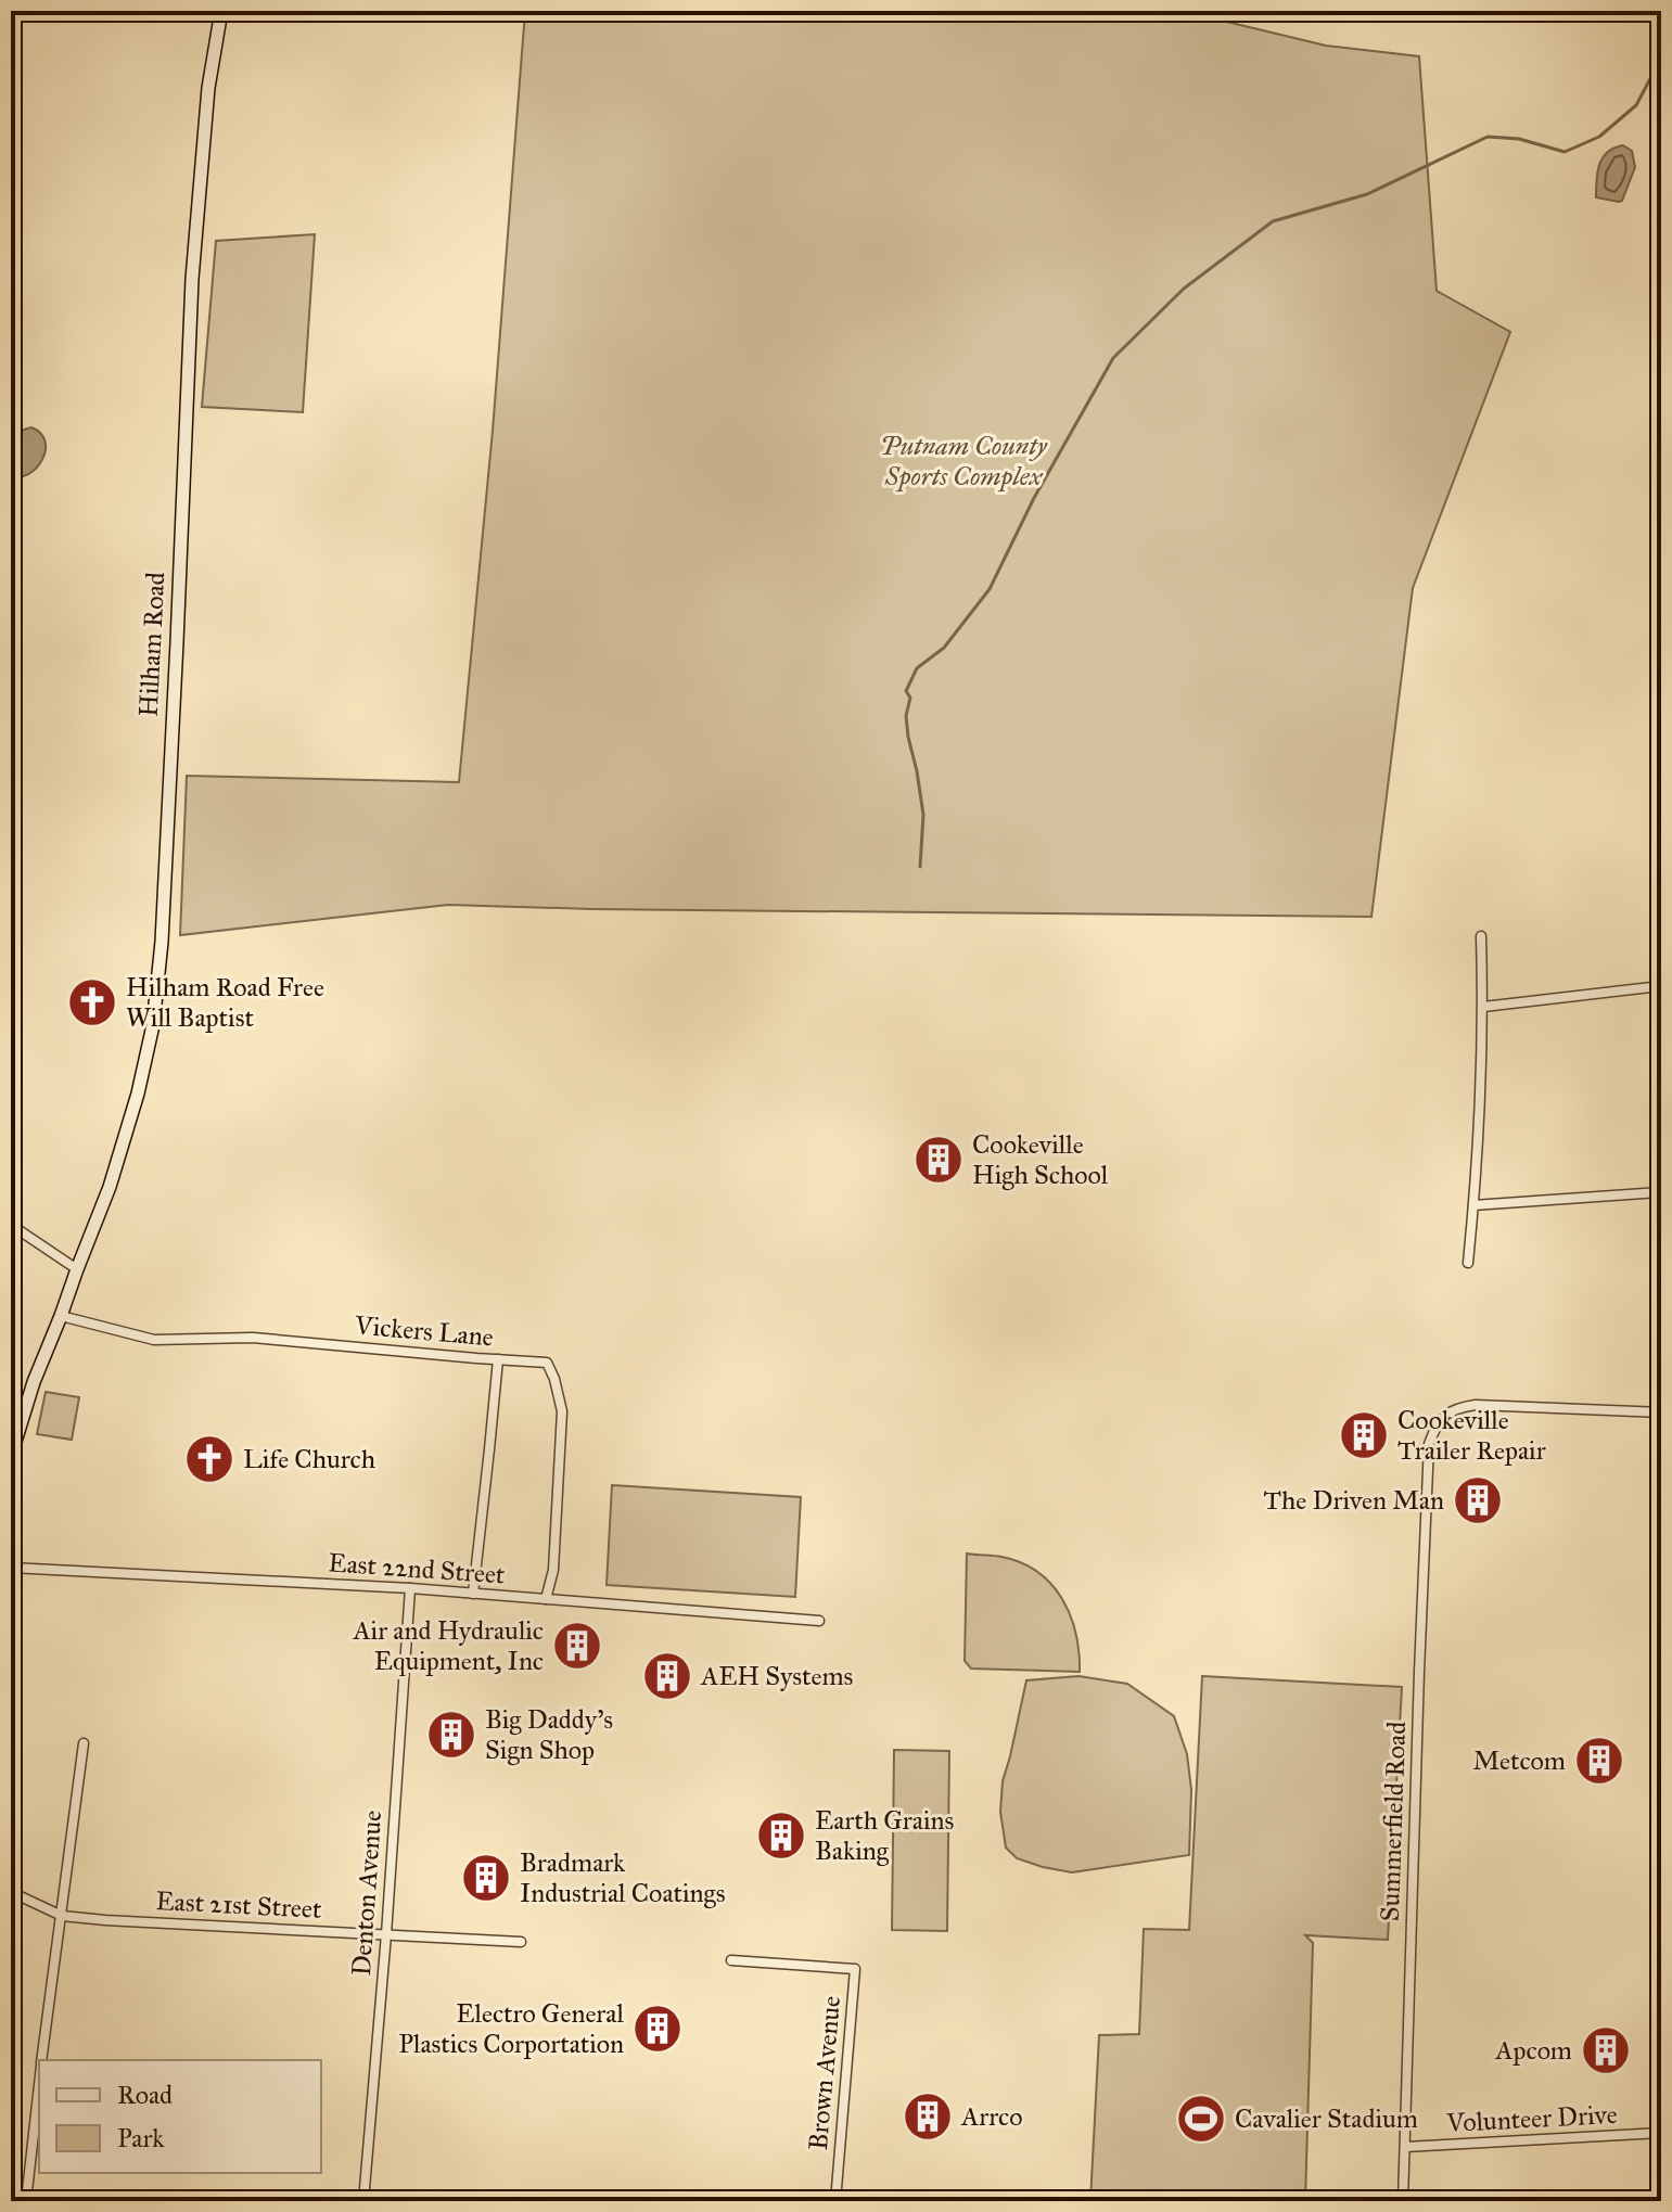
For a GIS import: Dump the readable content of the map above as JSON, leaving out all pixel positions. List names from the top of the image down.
{
  "streets": {
    "main road": ["Hilham Road"],
    "street": [
      "Vickers Lane",
      "East 22nd Street",
      "Summerfield Road",
      "Denton Avenue",
      "East 21st Street",
      "Brown Avenue",
      "Volunteer Drive"
    ]
  },
  "crossings": [
    ["Hilham Road", "Vickers Lane"],
    ["Vickers Lane", "East 22nd Street"],
    ["East 22nd Street", "Denton Avenue"],
    ["Summerfield Road", "Volunteer Drive"],
    ["Denton Avenue", "East 21st Street"]
  ],
  "parks": ["Putnam County Sports Complex"],
  "places": {
    "church": ["Hilham Road Free Will Baptist", "Life Church"],
    "building": [
      "Cookeville High School",
      "Cookeville Trailer Repair",
      "The Driven Man",
      "Air and Hydraulic Equipment, Inc",
      "AEH Systems",
      "Big Daddy's Sign Shop",
      "Metcom",
      "Earth Grains Baking",
      "Bradmark Industrial Coatings",
      "Electro General Plastics Corportation",
      "Apcom",
      "Arrco"
    ],
    "sports": ["Cavalier Stadium"]
  },
  "legend": ["Road", "Park"]
}
